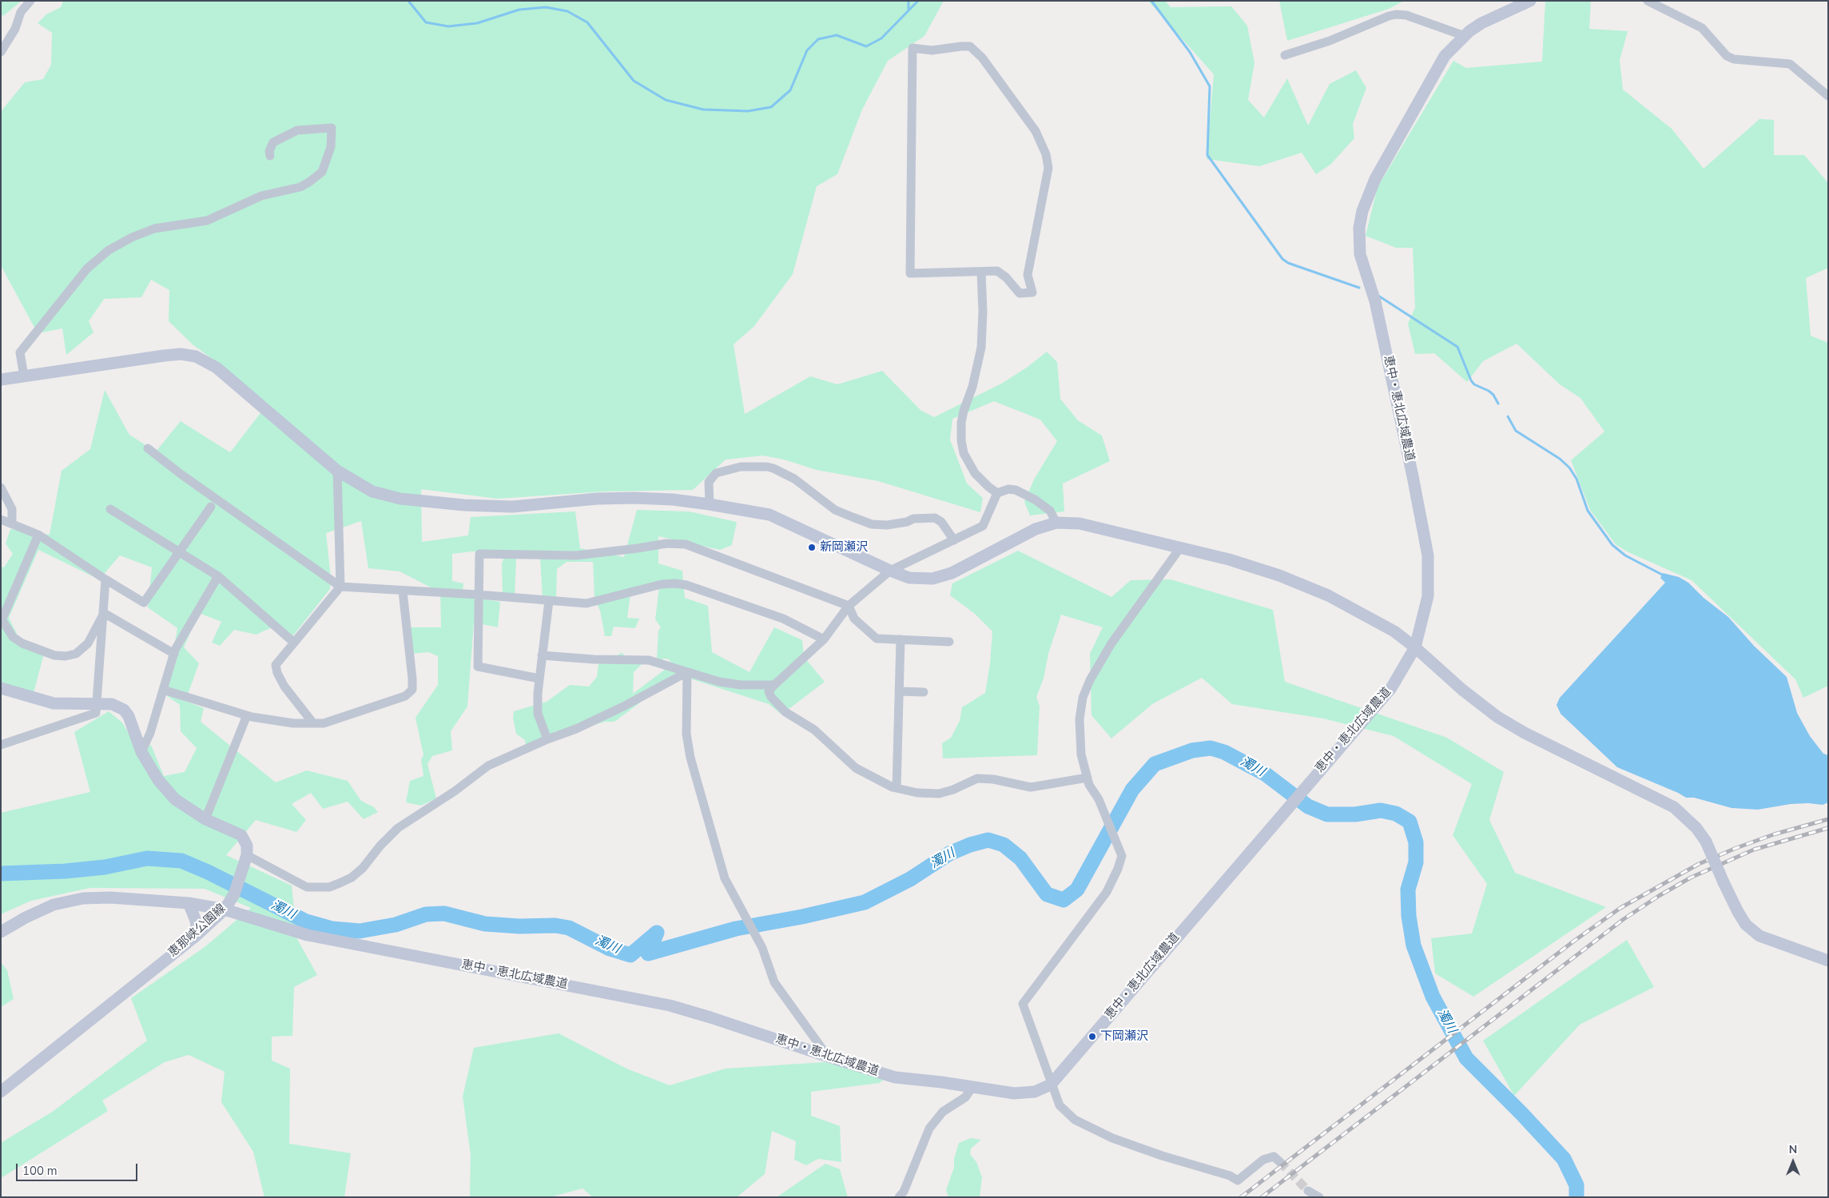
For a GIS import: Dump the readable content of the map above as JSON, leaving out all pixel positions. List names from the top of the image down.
{
  "streets": {
    "street": ["恵中・恵北広域農道", "恵那峡公園線"]
  },
  "crossings": [
    ["恵中・恵北広域農道", "恵那峡公園線"]
  ],
  "water": ["濁川"],
  "places": ["新岡瀬沢", "下岡瀬沢"],
  "scale_bar": "100 m",
  "north": "top"
}
